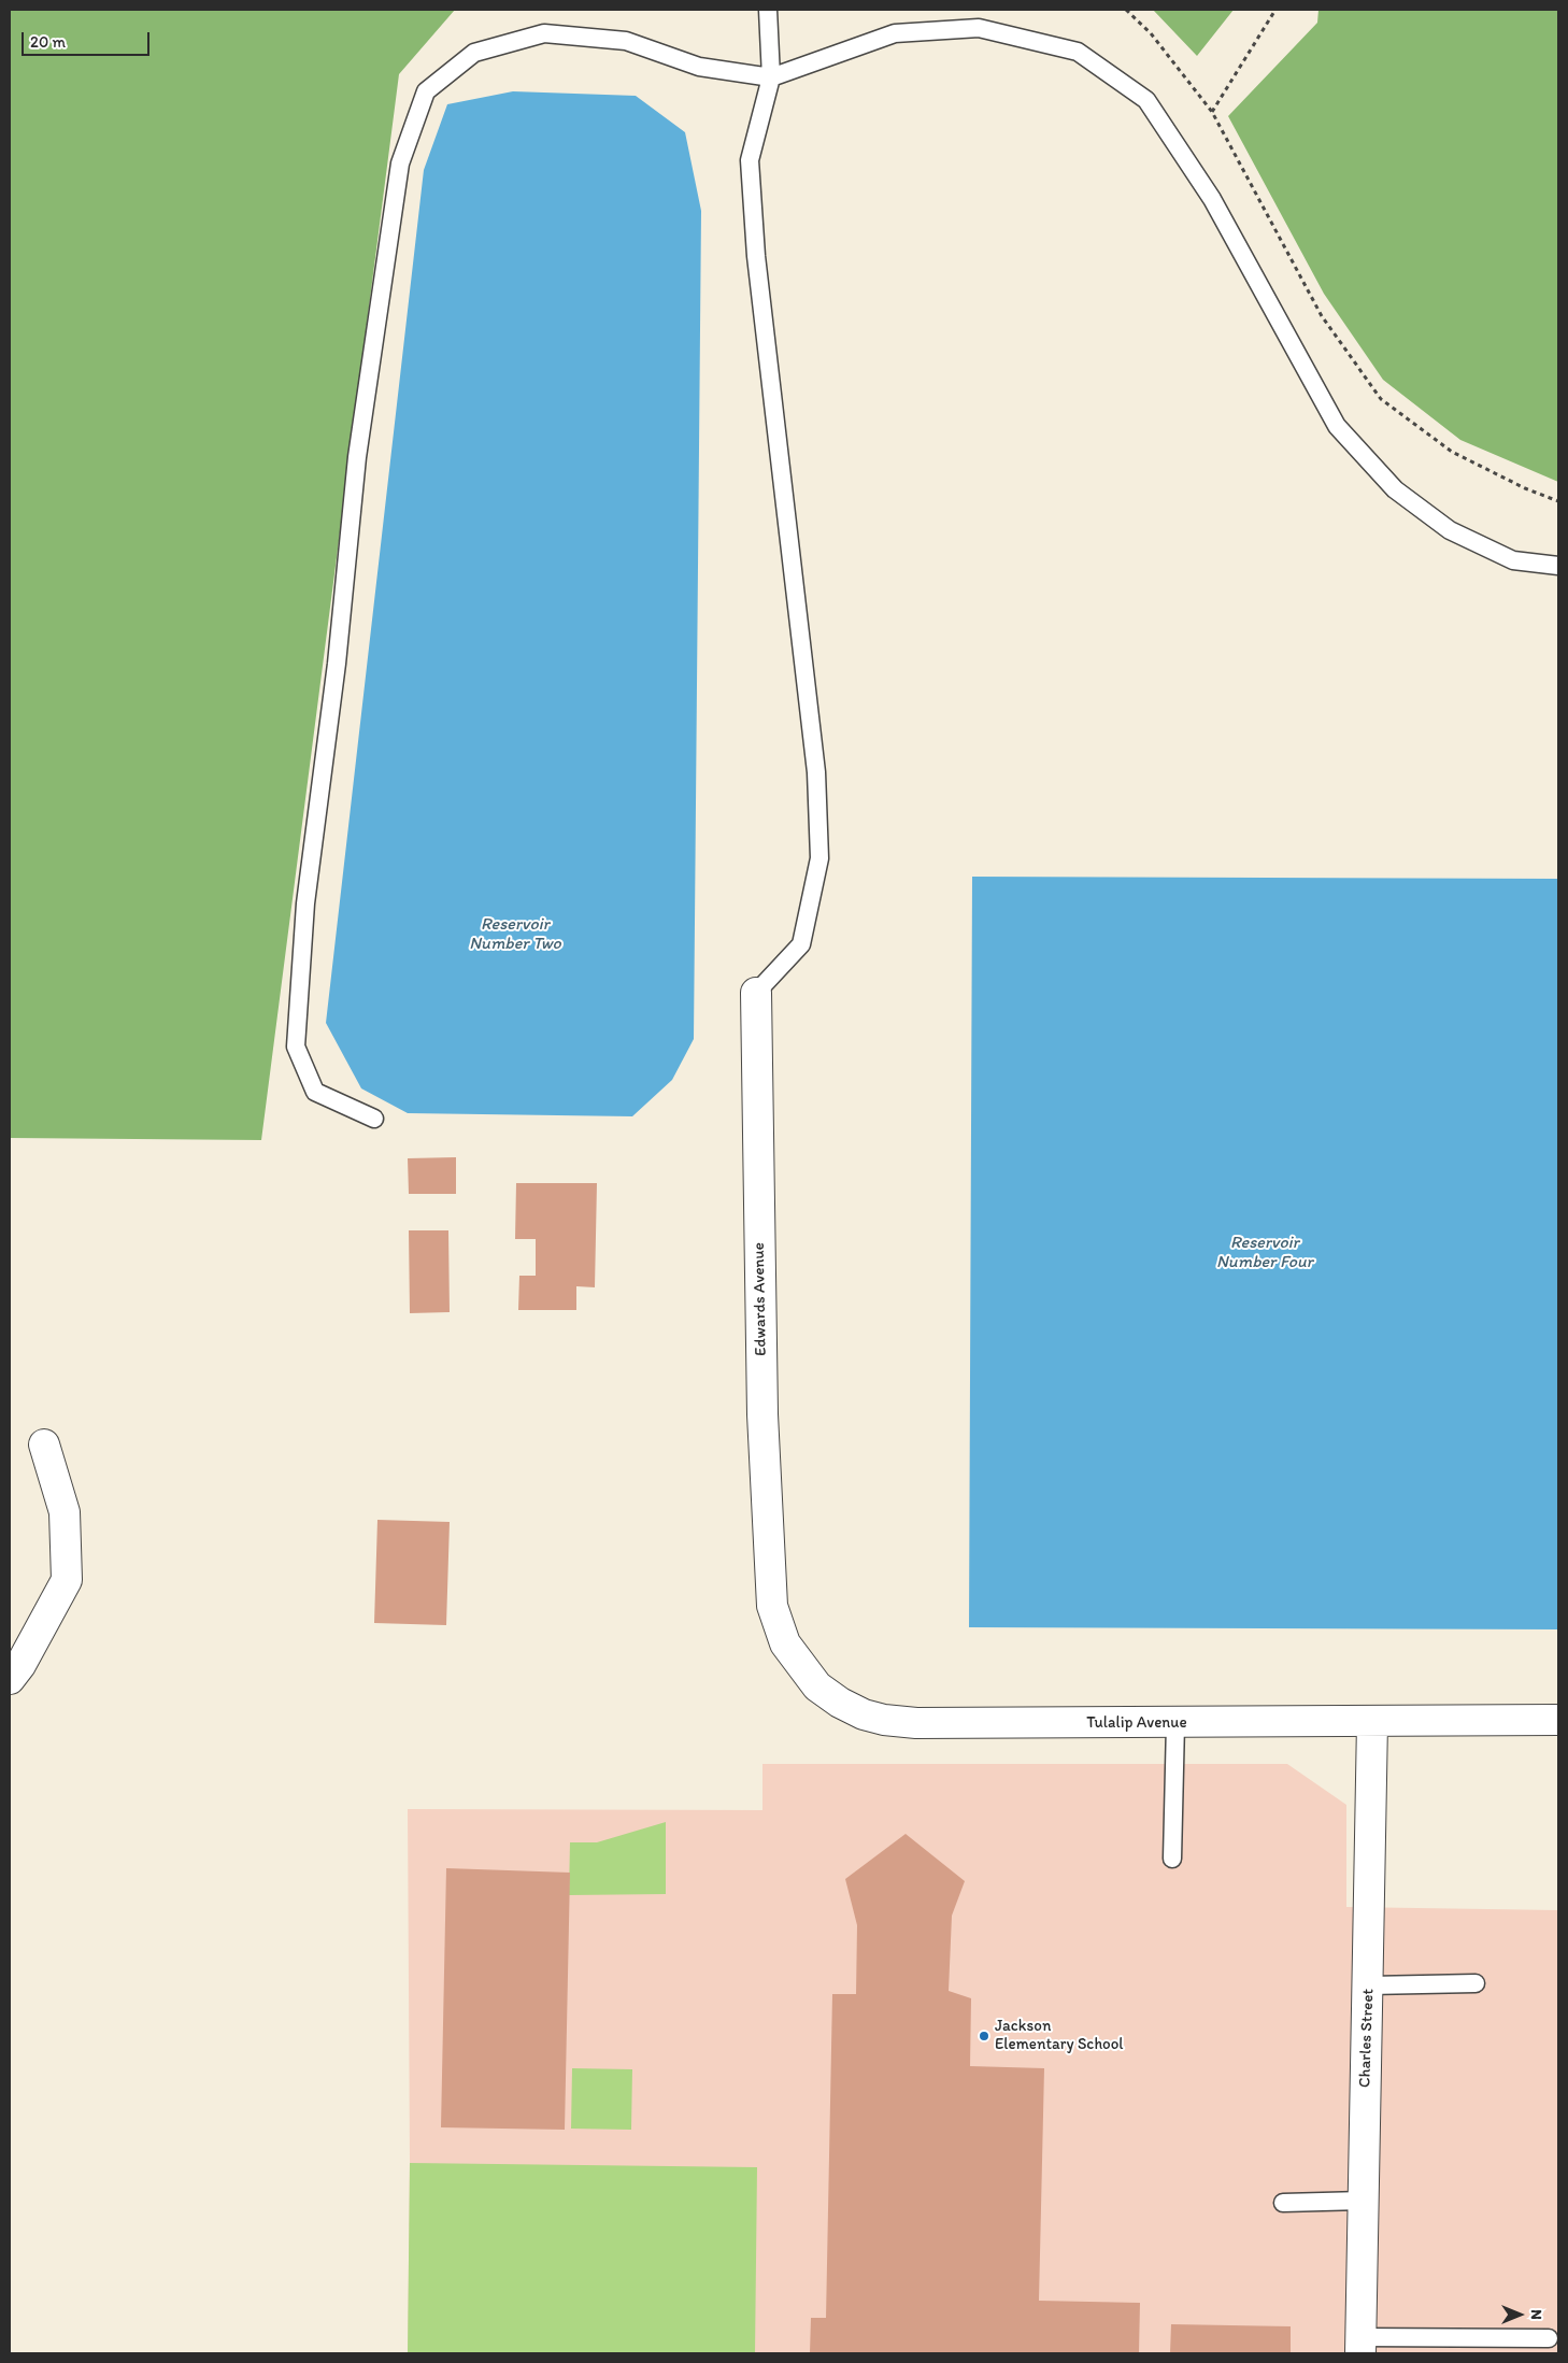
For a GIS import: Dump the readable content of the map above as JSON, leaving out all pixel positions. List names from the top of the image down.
{
  "streets": {
    "street": ["Edwards Avenue", "Tulalip Avenue", "Charles Street"]
  },
  "crossings": [
    ["Edwards Avenue", "Tulalip Avenue"],
    ["Tulalip Avenue", "Charles Street"]
  ],
  "water": ["Reservoir Number Two", "Reservoir Number Four"],
  "places": ["Jackson Elementary School"],
  "scale_bar": "20 m",
  "north": "right"
}
